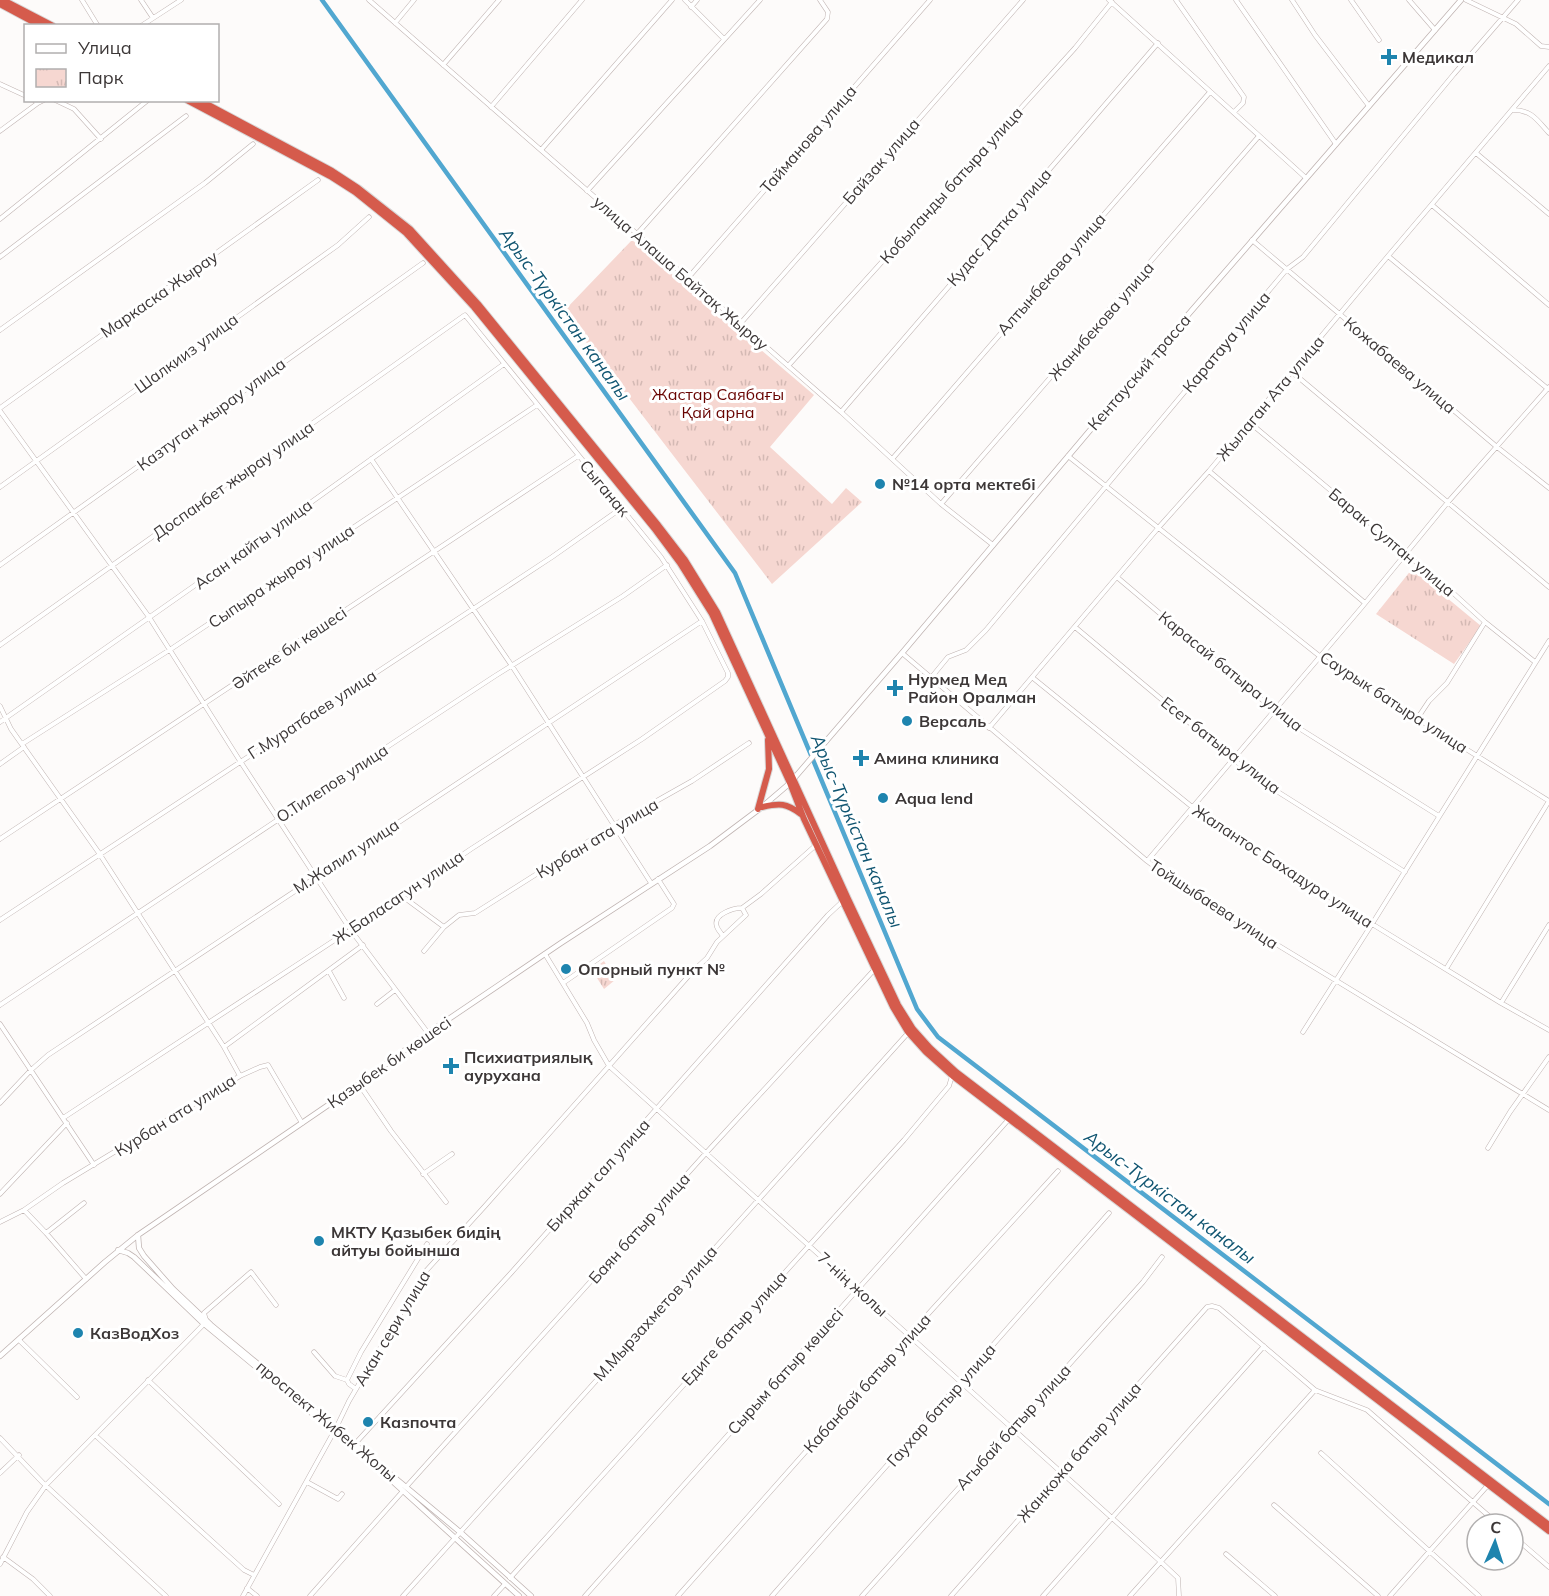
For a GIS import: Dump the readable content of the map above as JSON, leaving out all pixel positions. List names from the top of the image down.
{
  "streets": {
    "main road": ["Кентауский трасса", "Қазыбек би көшесі", "проспект Жибек Жолы"],
    "street": [
      "Тайманова улица",
      "Байзак улица",
      "Кобыланды батыра улица",
      "Кудас Датка улица",
      "улица Алаша Байтақ Жырау",
      "Алтынбекова улица",
      "Маркаска Жырау",
      "Жанибекова улица",
      "Каратауа улица",
      "Шалкииз улица",
      "Кожабаева улица",
      "Жылаган Ата улица",
      "Казтуган жырау улица",
      "Доспанбет жырау улица",
      "Сыганак",
      "Барак Султан улица",
      "Асан кайгы улица",
      "Сыпыра жырау улица",
      "Әйтеке би көшесі",
      "Карасай батыра улица",
      "Саурык батыра улица",
      "Г.Муратбаев улица",
      "Есет батыра улица",
      "О.Тилепов улица",
      "Курбан ата улица",
      "М.Жалил улица",
      "Жалантос Бахадура улица",
      "Ж.Баласагун улица",
      "Тойшыбаева улица",
      "Биржан сал улица",
      "Баян батыр улица",
      "7-нің жолы",
      "М.Мырзахметов улица",
      "Акан сери улица",
      "Едиге батыр улица",
      "Сырым батыр көшесі",
      "Кабанбай батыр улица",
      "Гаухар батыр улица",
      "Агыбай батыр улица",
      "Жанкожа батыр улица"
    ]
  },
  "crossings": [
    ["Тайманова улица", "улица Алаша Байтақ Жырау"],
    ["Байзак улица", "улица Алаша Байтақ Жырау"],
    ["Кобыланды батыра улица", "улица Алаша Байтақ Жырау"],
    ["Кудас Датка улица", "улица Алаша Байтақ Жырау"],
    ["улица Алаша Байтақ Жырау", "Алтынбекова улица"],
    ["улица Алаша Байтақ Жырау", "Жанибекова улица"],
    ["улица Алаша Байтақ Жырау", "Кентауский трасса"],
    ["Каратауа улица", "Кожабаева улица"],
    ["Каратауа улица", "Саурык батыра улица"],
    ["Каратауа улица", "Тойшыбаева улица"],
    ["Кожабаева улица", "Кентауский трасса"],
    ["Кожабаева улица", "Жылаган Ата улица"],
    ["Кентауский трасса", "Саурык батыра улица"],
    ["Кентауский трасса", "Тойшыбаева улица"],
    ["Кентауский трасса", "Қазыбек би көшесі"],
    ["Жылаган Ата улица", "Барак Султан улица"],
    ["Жылаган Ата улица", "Карасай батыра улица"],
    ["Жылаган Ата улица", "Саурык батыра улица"],
    ["Жылаган Ата улица", "Есет батыра улица"],
    ["Жылаган Ата улица", "Жалантос Бахадура улица"],
    ["Жылаган Ата улица", "Тойшыбаева улица"],
    ["Доспанбет жырау улица", "Сыганак"],
    ["Сыганак", "Асан кайгы улица"],
    ["Сыганак", "Сыпыра жырау улица"],
    ["Сыганак", "Әйтеке би көшесі"],
    ["Сыганак", "Г.Муратбаев улица"],
    ["Сыганак", "О.Тилепов улица"],
    ["Сыганак", "М.Жалил улица"],
    ["Сыганак", "Ж.Баласагун улица"],
    ["Қазыбек би көшесі", "7-нің жолы"],
    ["Қазыбек би көшесі", "проспект Жибек Жолы"],
    ["Биржан сал улица", "7-нің жолы"],
    ["Биржан сал улица", "проспект Жибек Жолы"],
    ["Баян батыр улица", "7-нің жолы"],
    ["Баян батыр улица", "проспект Жибек Жолы"],
    ["7-нің жолы", "М.Мырзахметов улица"],
    ["7-нің жолы", "Акан сери улица"],
    ["7-нің жолы", "Едиге батыр улица"],
    ["7-нің жолы", "Сырым батыр көшесі"],
    ["7-нің жолы", "Кабанбай батыр улица"],
    ["7-нің жолы", "Гаухар батыр улица"],
    ["7-нің жолы", "Агыбай батыр улица"],
    ["7-нің жолы", "Жанкожа батыр улица"],
    ["М.Мырзахметов улица", "проспект Жибек Жолы"],
    ["Акан сери улица", "проспект Жибек Жолы"],
    ["Едиге батыр улица", "проспект Жибек Жолы"]
  ],
  "water": ["Арыс-Түркістан каналы"],
  "parks": ["Жастар Саябағы Қай арна"],
  "places": {
    "health": [
      "Медикал",
      "Нурмед Мед Район Оралман",
      "Амина клиника",
      "Психиатриялық аурухана"
    ],
    "other": [
      "№14 орта мектебі",
      "Версаль",
      "Aqua lend",
      "Опорный пункт №",
      "МКТУ Қазыбек бидің айтуы бойынша",
      "КазВодХоз",
      "Казпочта"
    ]
  },
  "legend": ["Улица", "Парк"],
  "north": "top"
}
